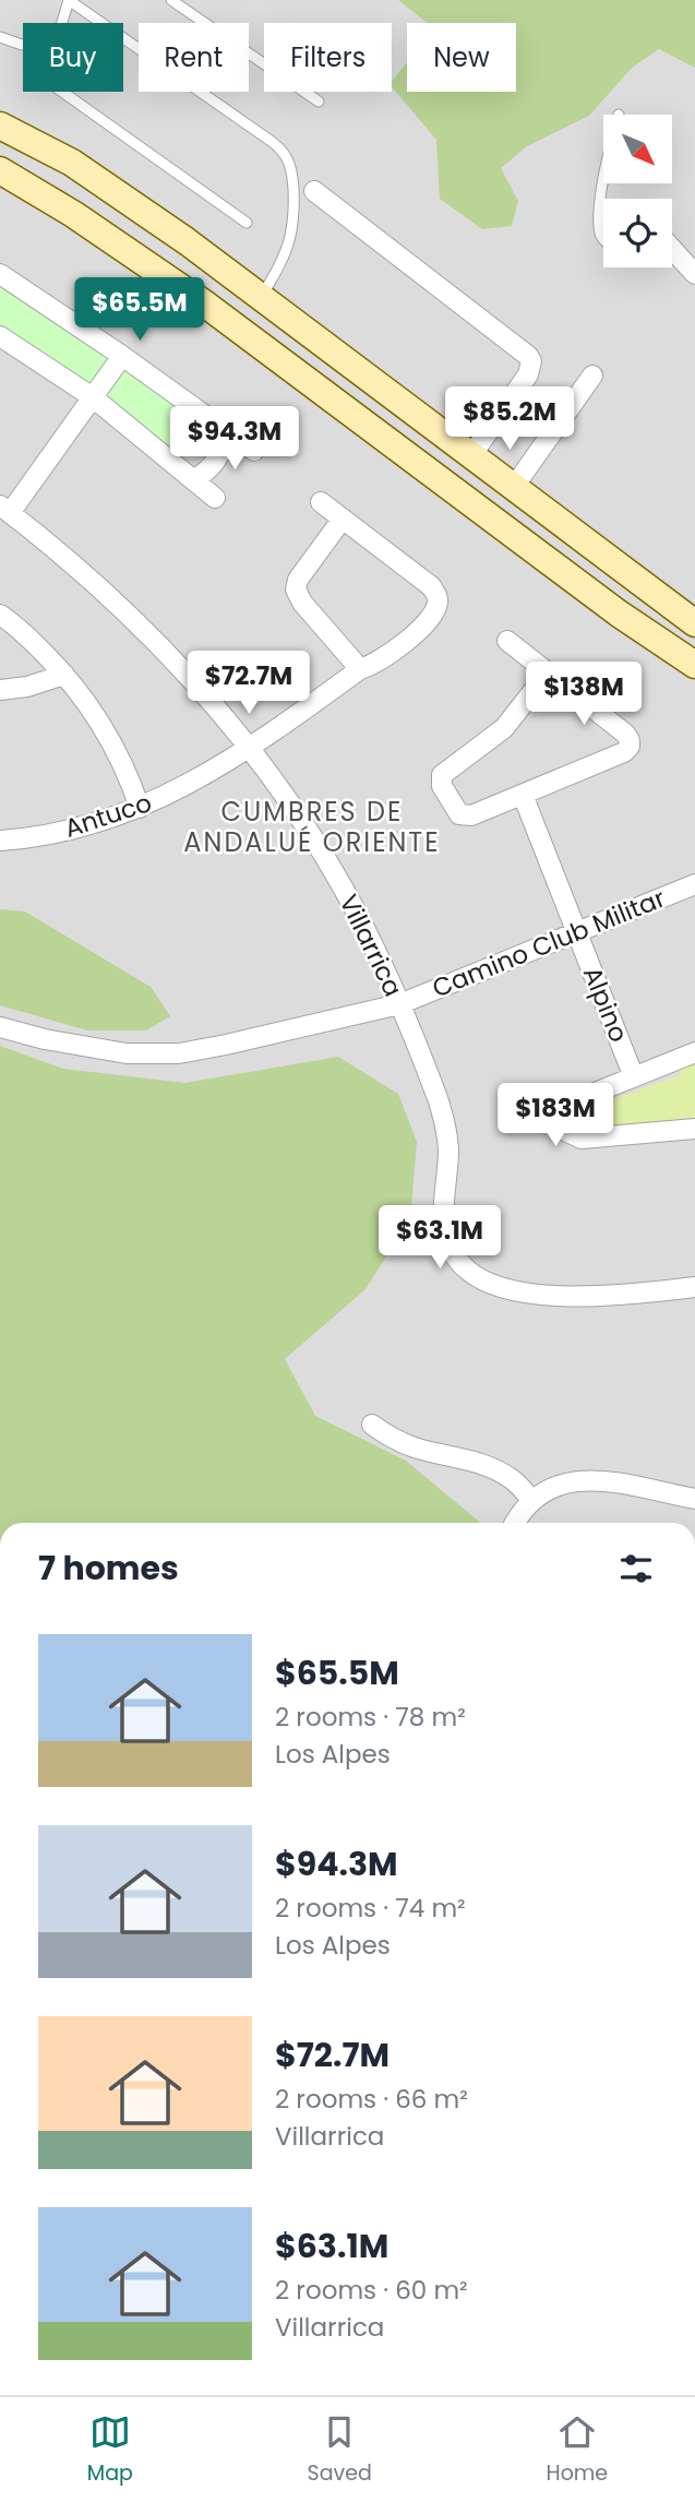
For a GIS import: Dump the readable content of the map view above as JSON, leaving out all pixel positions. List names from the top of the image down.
{
  "streets": {
    "street": [
      "Antuco",
      "Camino Club Militar",
      "Villarrica",
      "Alpino"
    ]
  },
  "crossings": [
    ["Antuco", "Villarrica"],
    ["Camino Club Militar", "Villarrica"],
    ["Camino Club Militar", "Alpino"]
  ],
  "districts": ["CUMBRES DE ANDALUÉ ORIENTE"],
  "north": "bottom right",
  "page": {
    "chip": [
      "Buy",
      "Rent",
      "Filters",
      "New"
    ],
    "price": [
      "$65.5M",
      "$85.2M",
      "$94.3M",
      "$72.7M",
      "$138M",
      "$183M",
      "$63.1M"
    ],
    "heading": "7 homes",
    "list": [
      {
        "name": "$65.5M",
        "note": "2 rooms · 78 m² · Los Alpes"
      },
      {
        "name": "$94.3M",
        "note": "2 rooms · 74 m² · Los Alpes"
      },
      {
        "name": "$72.7M",
        "note": "2 rooms · 66 m² · Villarrica"
      },
      {
        "name": "$63.1M",
        "note": "2 rooms · 60 m² · Villarrica"
      }
    ],
    "tabs": ["Map", "Saved", "Home"]
  }
}
